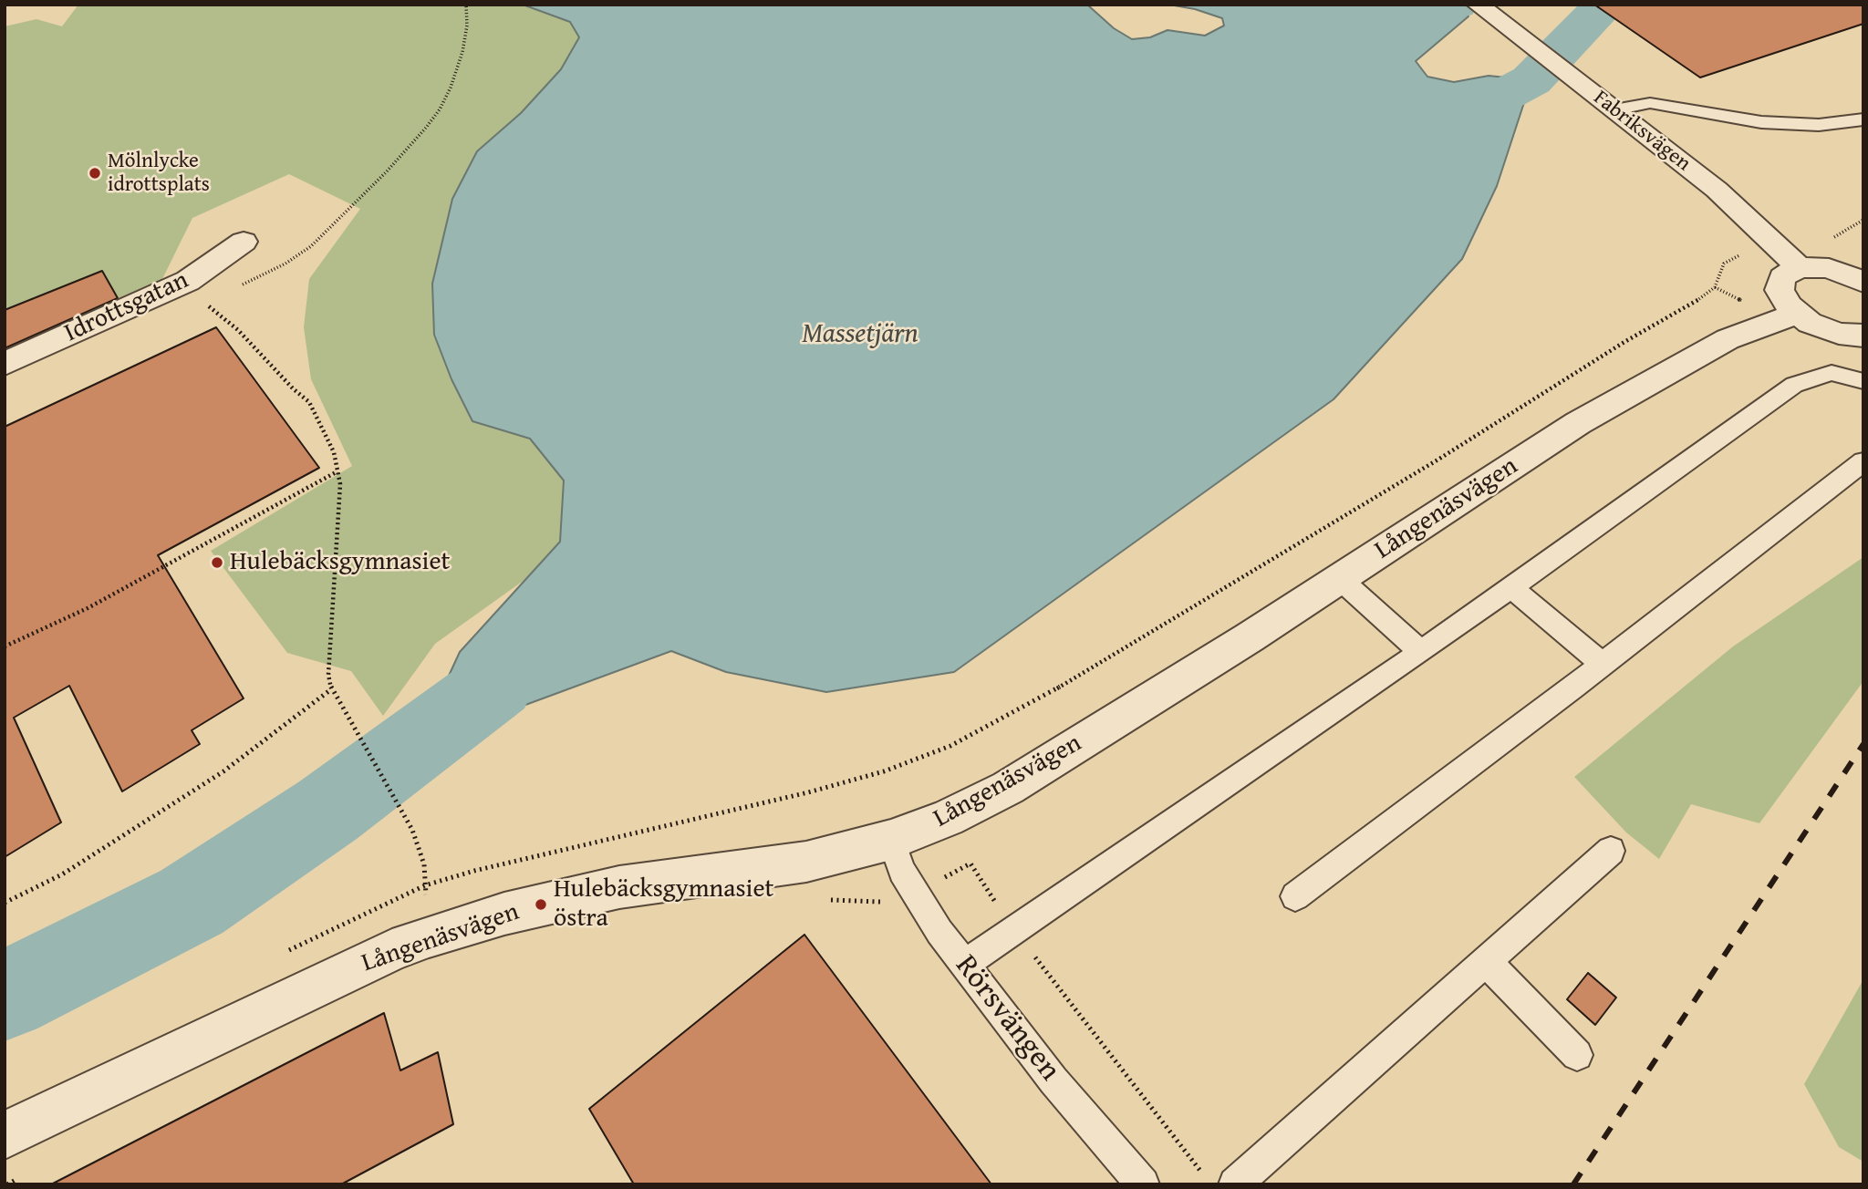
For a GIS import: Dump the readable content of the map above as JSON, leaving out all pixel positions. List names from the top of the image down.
{
  "streets": {
    "street": ["Fabriksvägen", "Idrottsgatan", "Långenäsvägen"],
    "lane": ["Rörsvängen"]
  },
  "crossings": [
    ["Långenäsvägen", "Rörsvängen"]
  ],
  "water": ["Massetjärn"],
  "places": ["Mölnlycke idrottsplats", "Hulebäcksgymnasiet", "Hulebäcksgymnasiet östra"]
}
